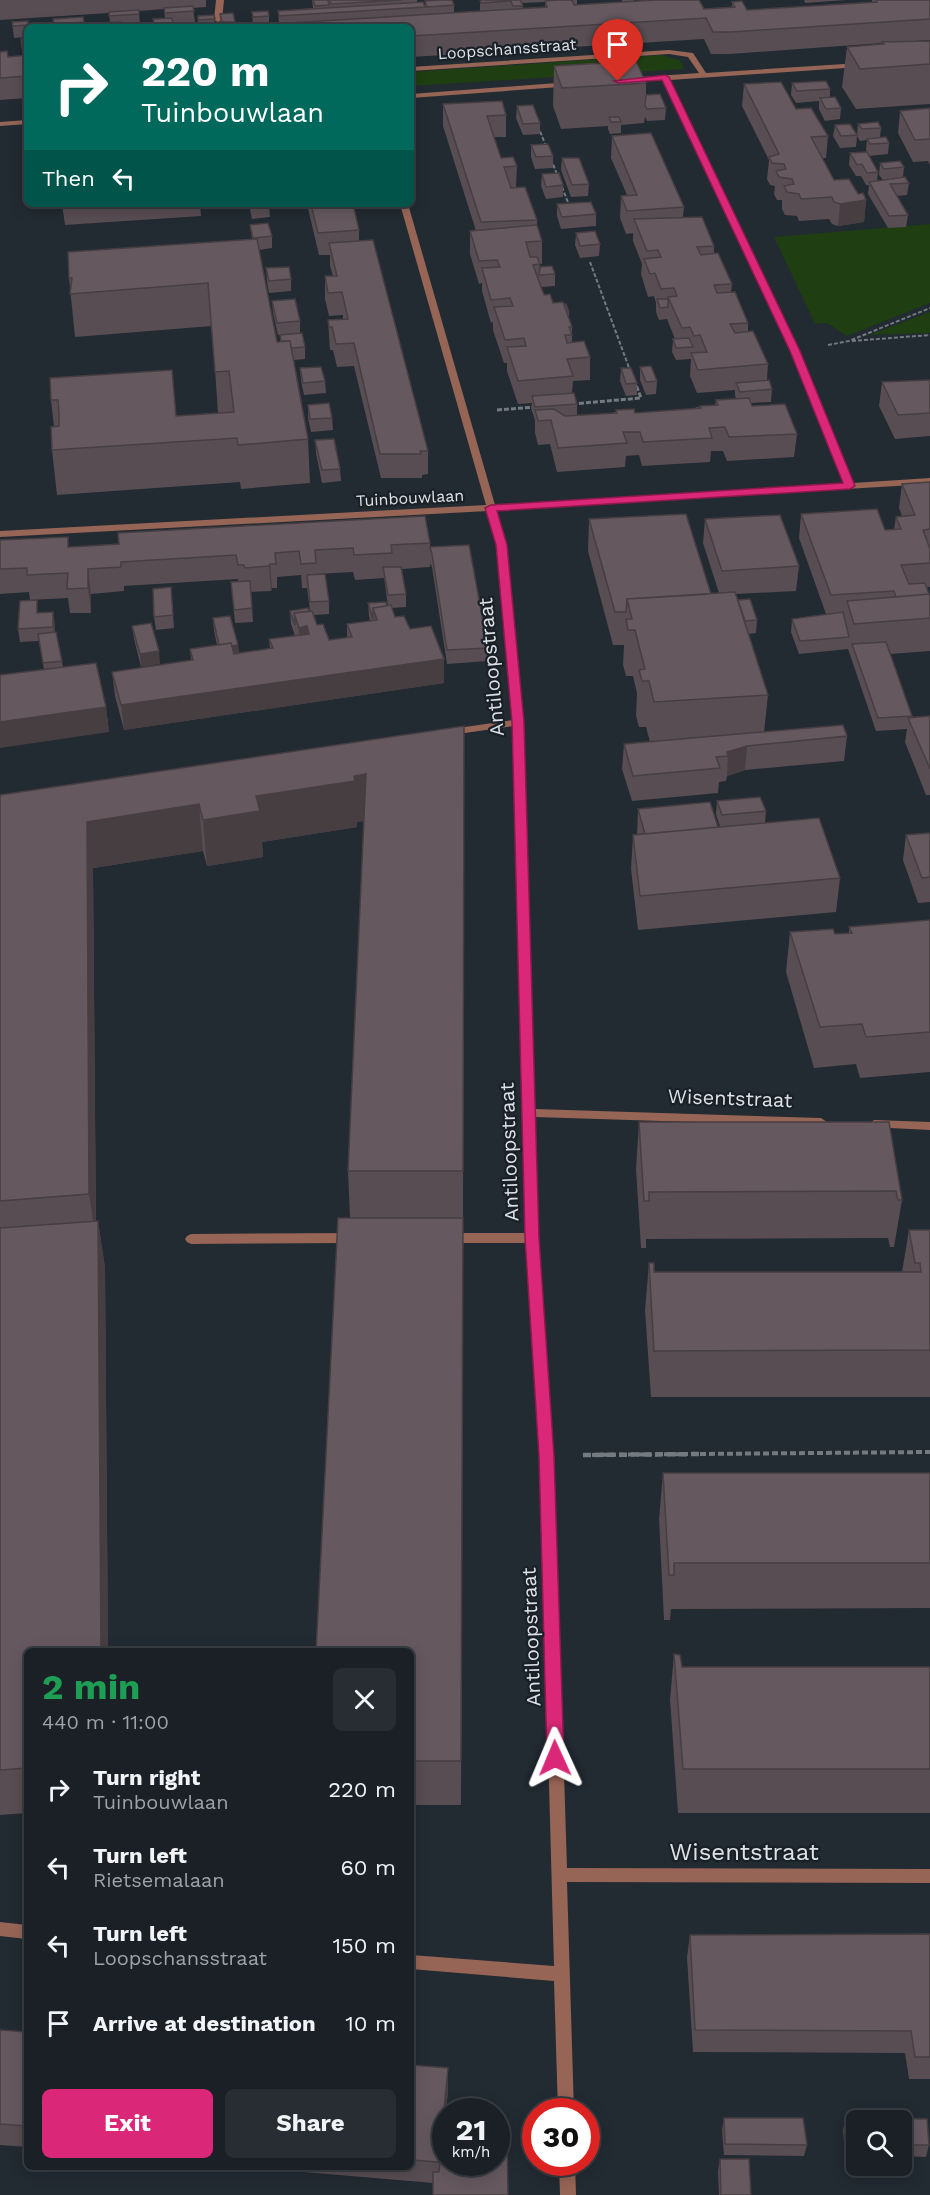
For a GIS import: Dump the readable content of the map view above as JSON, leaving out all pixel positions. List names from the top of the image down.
{
  "streets": {
    "street": [
      "Loopschansstraat",
      "Tuinbouwlaan",
      "Antiloopstraat",
      "Wisentstraat"
    ]
  },
  "crossings": [
    ["Tuinbouwlaan", "Antiloopstraat"],
    ["Antiloopstraat", "Wisentstraat"]
  ],
  "page": {
    "turn": ["220 m", "Tuinbouwlaan"],
    "then": "Then",
    "heading": ["2 min", "440 m · 11:00"],
    "list": [
      {
        "name": "Turn right",
        "note": "Tuinbouwlaan",
        "value": "220 m"
      },
      {
        "name": "Turn left",
        "note": "Rietsemalaan",
        "value": "60 m"
      },
      {
        "name": "Turn left",
        "note": "Loopschansstraat",
        "value": "150 m"
      },
      {
        "name": "Arrive at destination",
        "value": "10 m"
      }
    ],
    "buttons": ["Exit", "Share"],
    "speed": "21 km/h",
    "limit": "30"
  }
}
